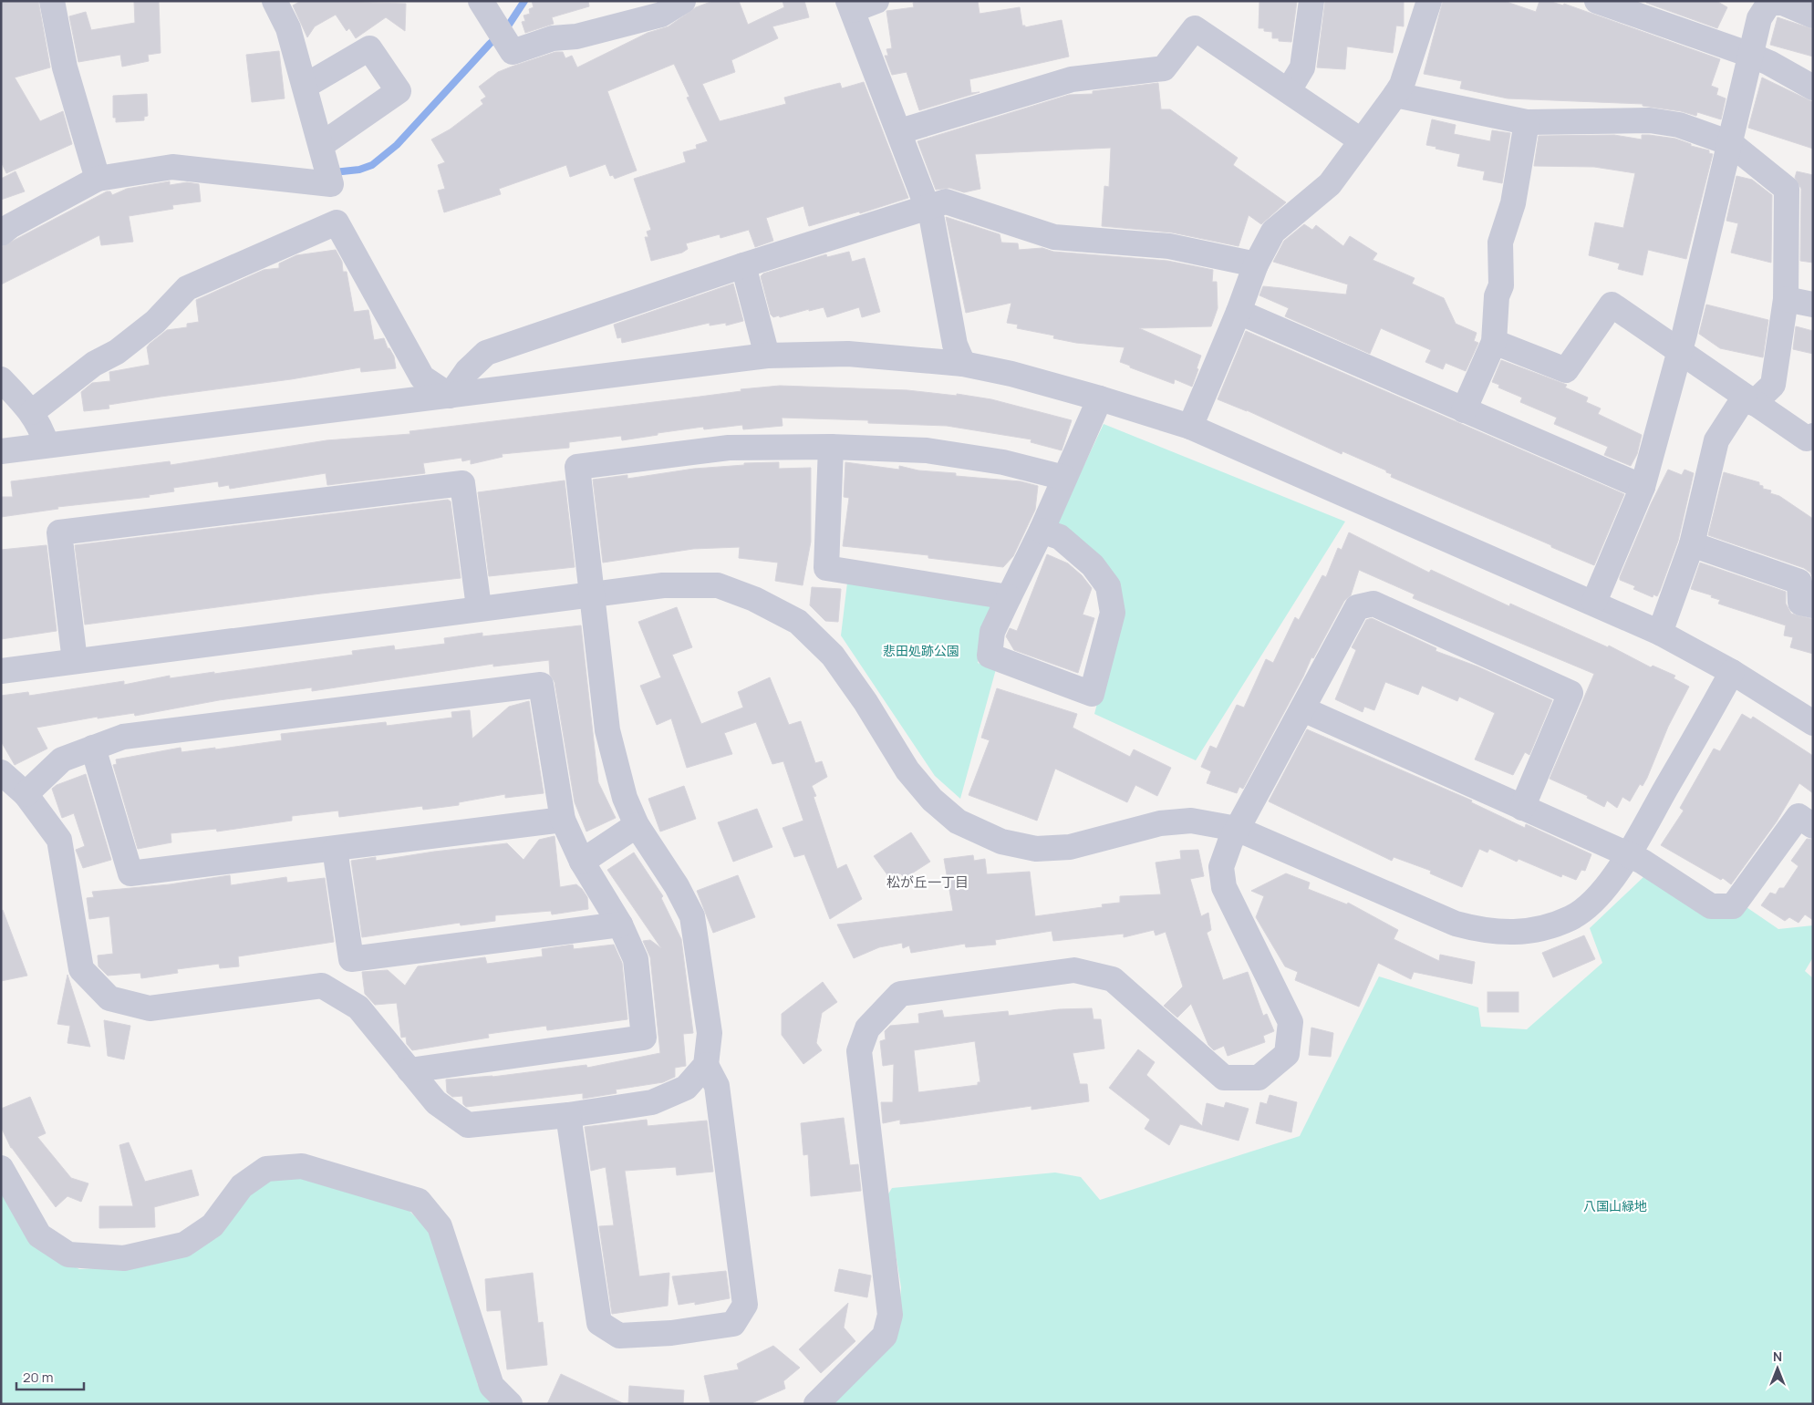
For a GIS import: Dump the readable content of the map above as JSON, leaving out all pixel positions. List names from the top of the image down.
{
  "districts": ["松が丘一丁目"],
  "parks": ["悲田処跡公園", "八国山緑地"],
  "scale_bar": "20 m",
  "north": "top"
}
